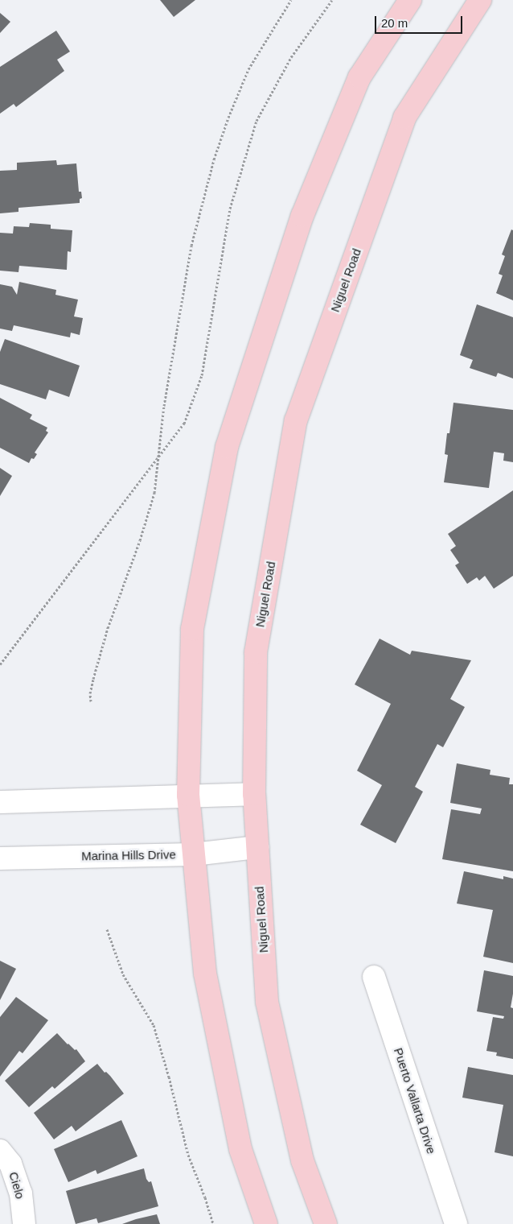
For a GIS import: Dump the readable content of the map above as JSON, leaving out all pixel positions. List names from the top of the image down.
{
  "streets": {
    "main road": ["Niguel Road"],
    "street": ["Marina Hills Drive", "Puerto Vallarta Drive", "Cielo"]
  },
  "crossings": [
    ["Niguel Road", "Marina Hills Drive"]
  ],
  "scale_bar": "20 m"
}
